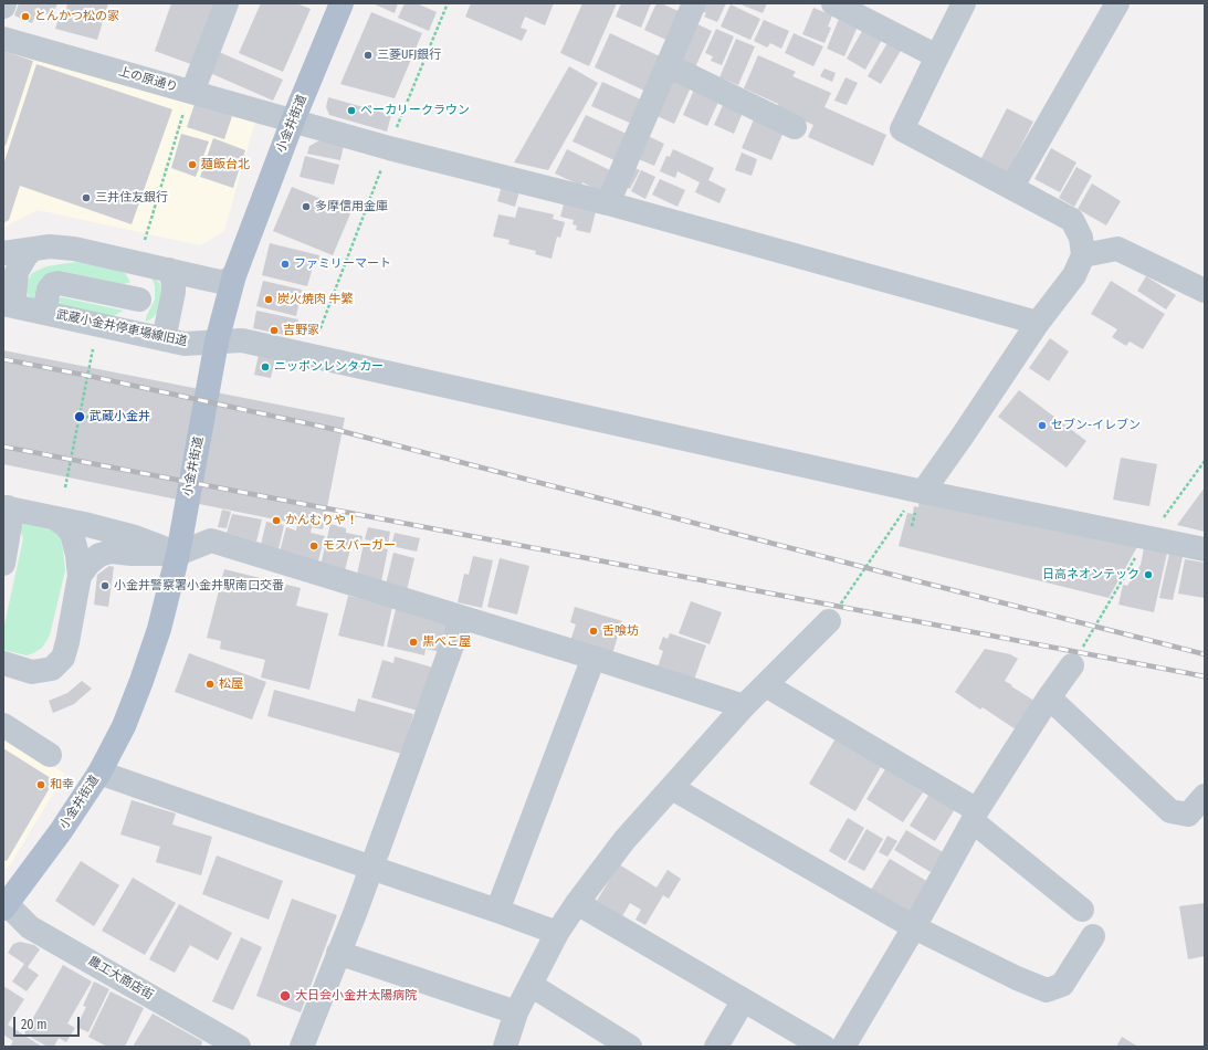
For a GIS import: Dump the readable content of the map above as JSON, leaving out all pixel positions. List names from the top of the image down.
{
  "streets": {
    "main road": ["小金井街道"],
    "street": ["上の原通り", "武蔵小金井停車場線旧道", "農工大商店街"]
  },
  "crossings": [
    ["上の原通り", "小金井街道"],
    ["小金井街道", "武蔵小金井停車場線旧道"],
    ["小金井街道", "農工大商店街"]
  ],
  "places": [
    "とんかつ松の家",
    "三菱UFJ銀行",
    "ベーカリークラウン",
    "麺飯台北",
    "三井住友銀行",
    "多摩信用金庫",
    "ファミリーマート",
    "炭火焼肉 牛繁",
    "吉野家",
    "ニッポンレンタカー",
    "武蔵小金井",
    "セブン-イレブン",
    "かんむりや！",
    "モスバーガー",
    "日高ネオンテック",
    "小金井警察署小金井駅南口交番",
    "舌喰坊",
    "黒べこ屋",
    "松屋",
    "和幸",
    "大日会小金井太陽病院"
  ],
  "scale_bar": "20 m"
}
